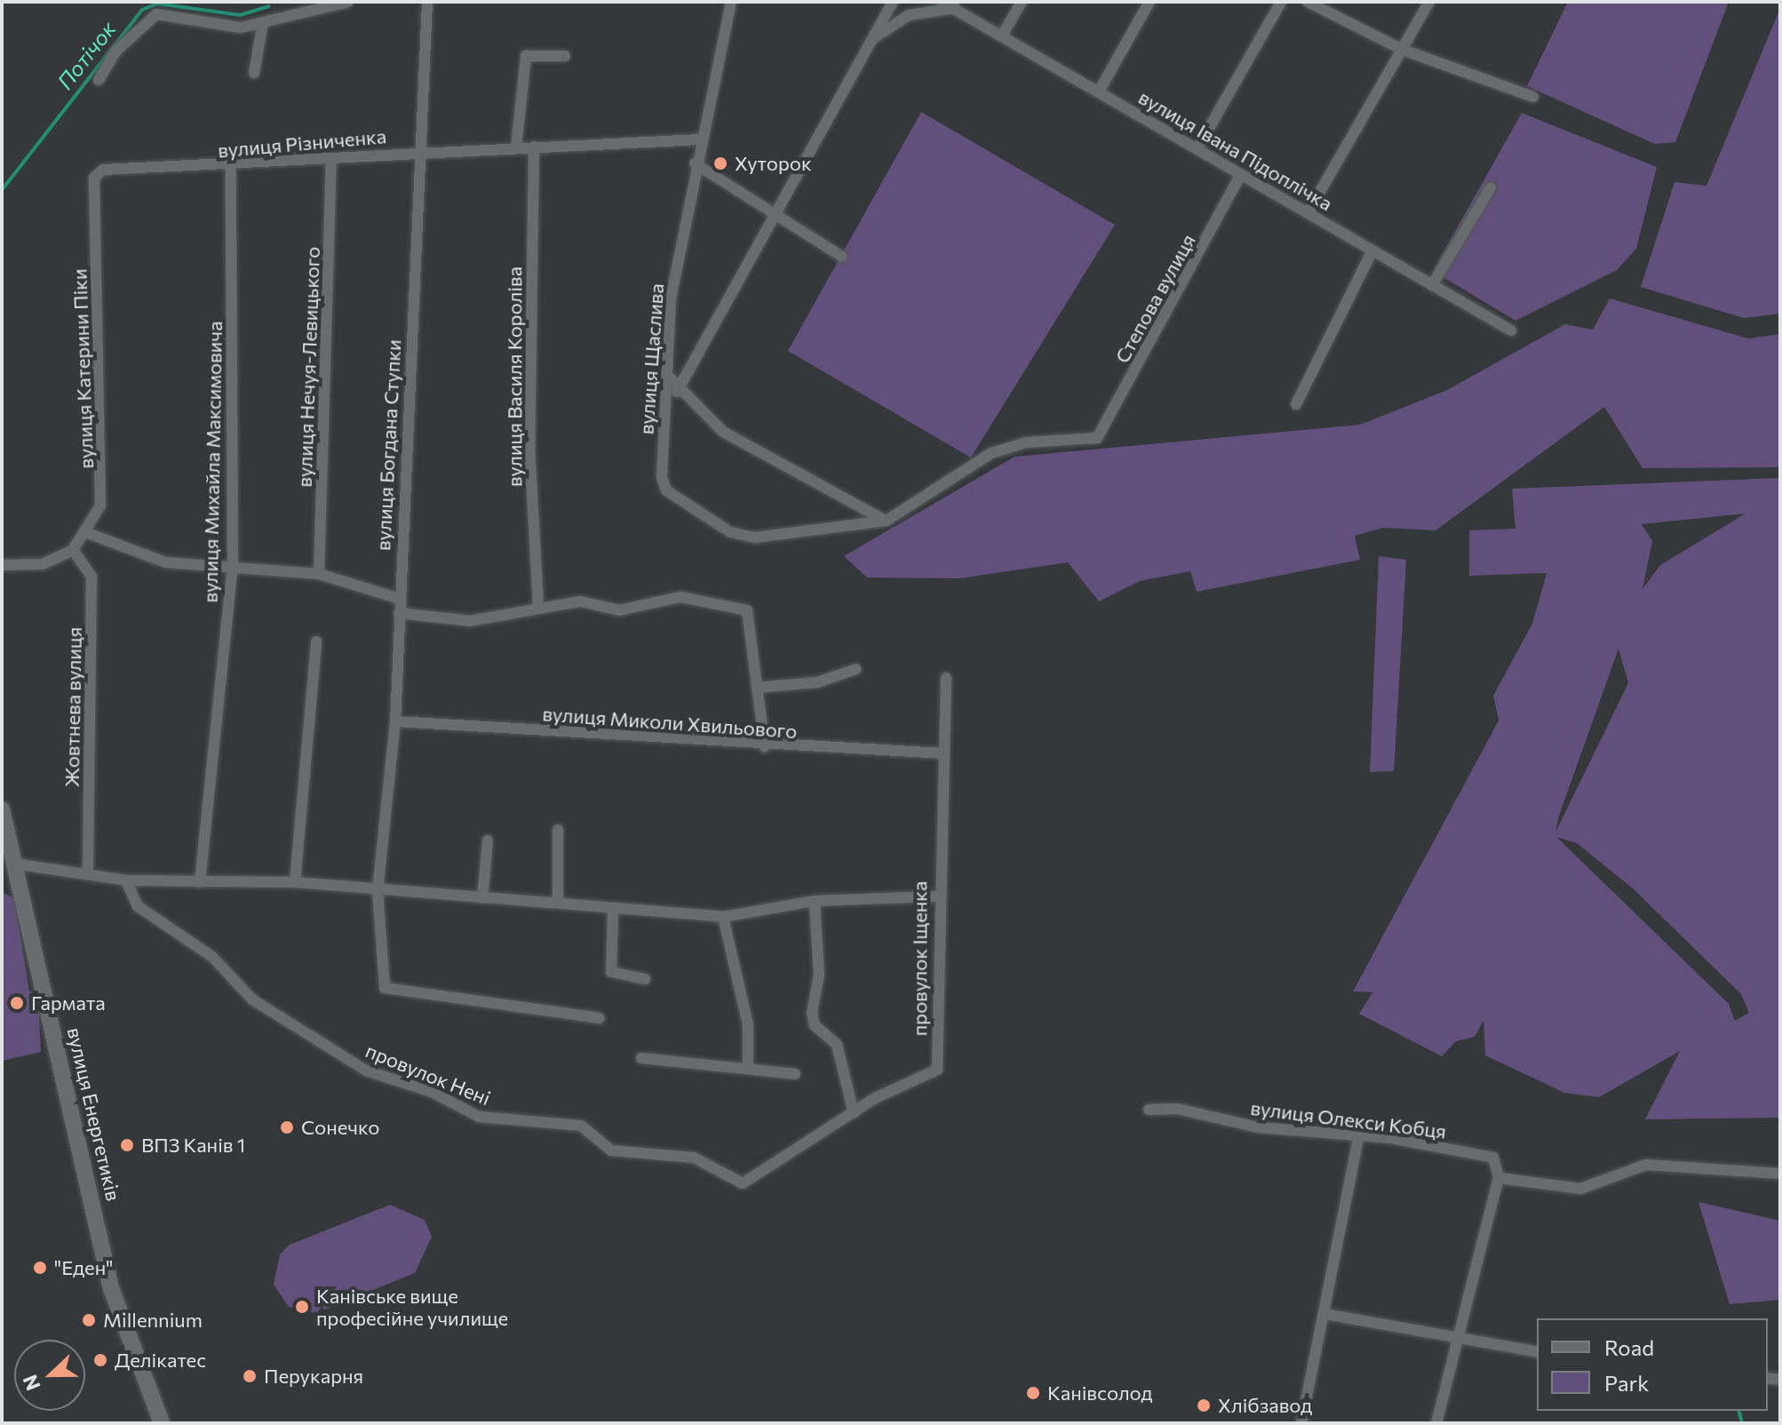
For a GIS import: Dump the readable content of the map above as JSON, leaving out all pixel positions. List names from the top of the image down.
{
  "streets": {
    "main road": ["вулиця Енергетиків"],
    "street": [
      "вулиця Різниченка",
      "вулиця Івана Підоплічка",
      "Степова вулиця",
      "вулиця Щаслива",
      "вулиця Нечуя-Левицького",
      "вулиця Катерини Піки",
      "вулиця Василя Короліва",
      "вулиця Богдана Ступки",
      "вулиця Михайла Максимовича",
      "Жовтнева вулиця",
      "вулиця Миколи Хвильового",
      "провулок Іщенка",
      "провулок Нені",
      "вулиця Олекси Кобця"
    ]
  },
  "crossings": [
    ["вулиця Різниченка", "вулиця Щаслива"],
    ["вулиця Різниченка", "вулиця Нечуя-Левицького"],
    ["вулиця Різниченка", "вулиця Катерини Піки"],
    ["вулиця Різниченка", "вулиця Василя Короліва"],
    ["вулиця Різниченка", "вулиця Богдана Ступки"],
    ["вулиця Різниченка", "вулиця Михайла Максимовича"],
    ["вулиця Івана Підоплічка", "Степова вулиця"],
    ["Степова вулиця", "вулиця Щаслива"],
    ["вулиця Катерини Піки", "Жовтнева вулиця"],
    ["вулиця Богдана Ступки", "вулиця Миколи Хвильового"],
    ["вулиця Миколи Хвильового", "провулок Іщенка"],
    ["провулок Іщенка", "провулок Нені"]
  ],
  "water": ["Потічок"],
  "places": [
    "Хуторок",
    "Гармата",
    "Сонечко",
    "ВПЗ Канів 1",
    "\"Еден\"",
    "Канівське вище професійне училище",
    "Millennium",
    "Делікатес",
    "Перукарня",
    "Канівсолод",
    "Хлібзавод"
  ],
  "legend": ["Road", "Park"],
  "north": "left"
}
